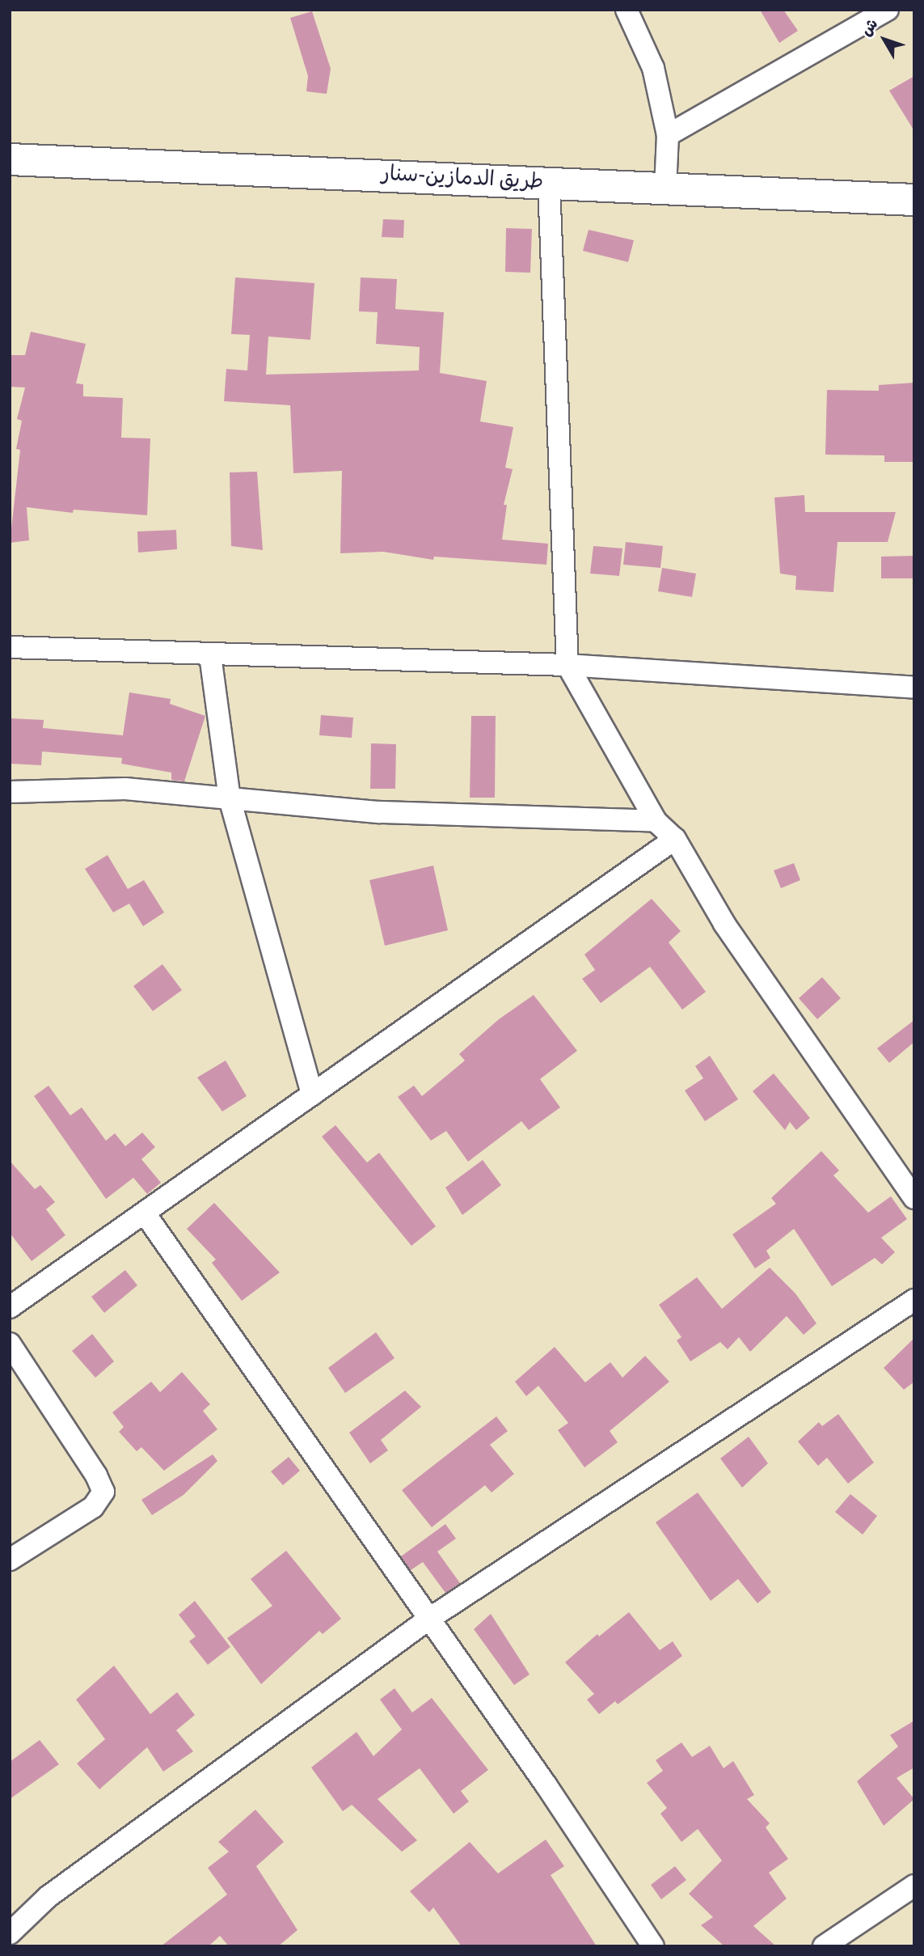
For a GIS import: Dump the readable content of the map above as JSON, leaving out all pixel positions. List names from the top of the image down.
{
  "streets": {
    "highway": ["طريق الدمازين-سنار"]
  },
  "north": "top left"
}
